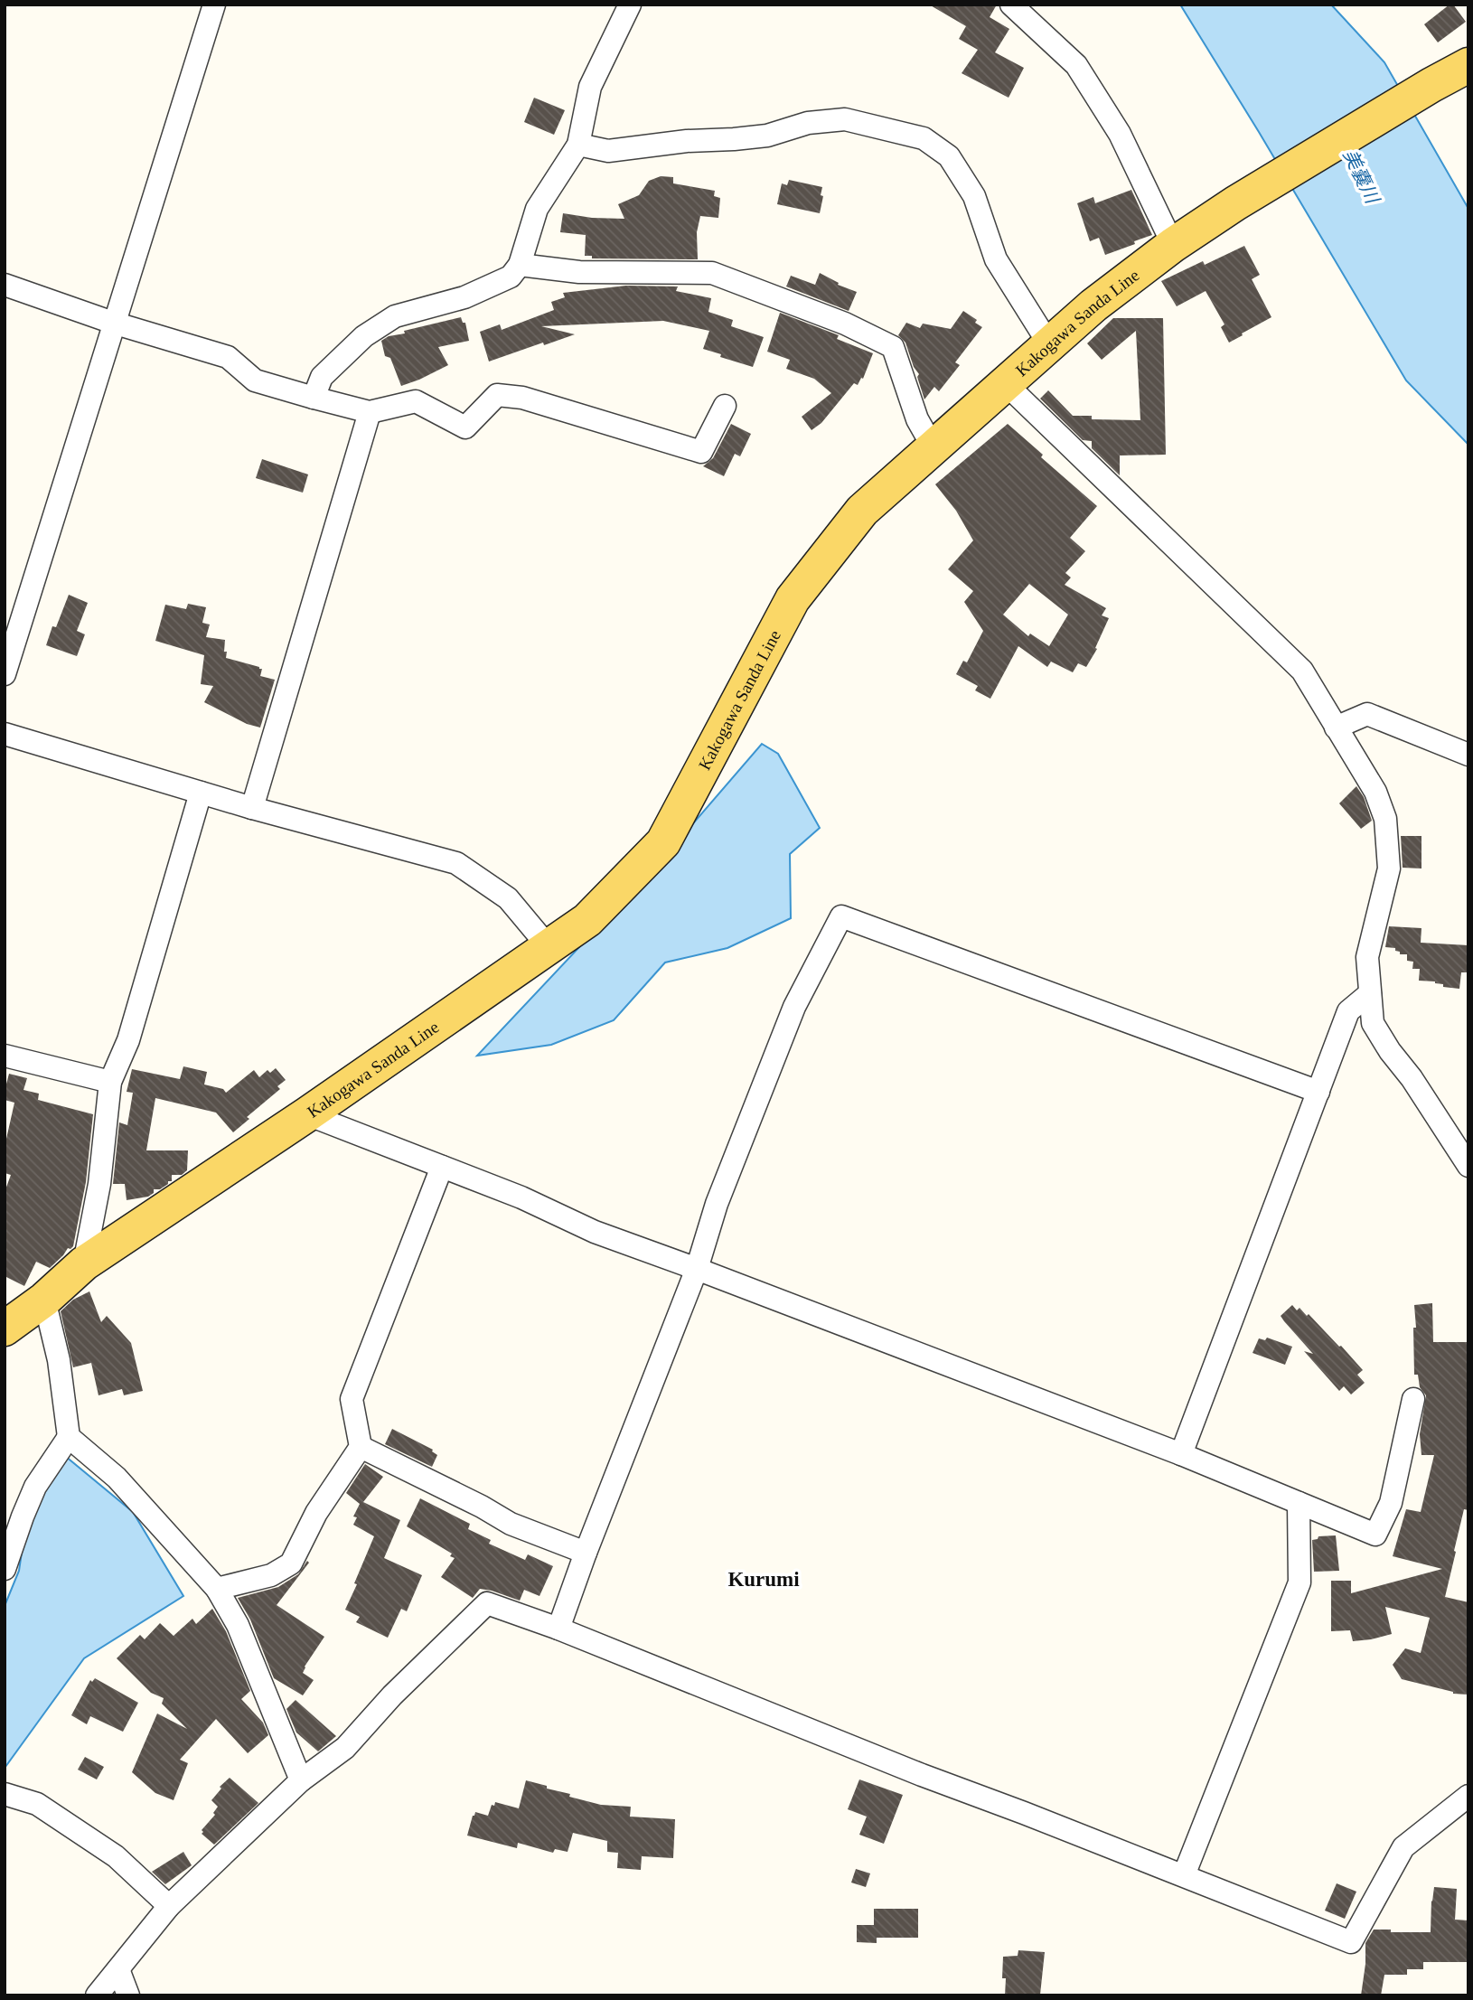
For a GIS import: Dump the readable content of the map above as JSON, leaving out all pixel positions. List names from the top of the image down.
{
  "streets": {
    "main road": ["Kakogawa Sanda Line"]
  },
  "districts": ["Kurumi"],
  "water": ["美嚢川"]
}
